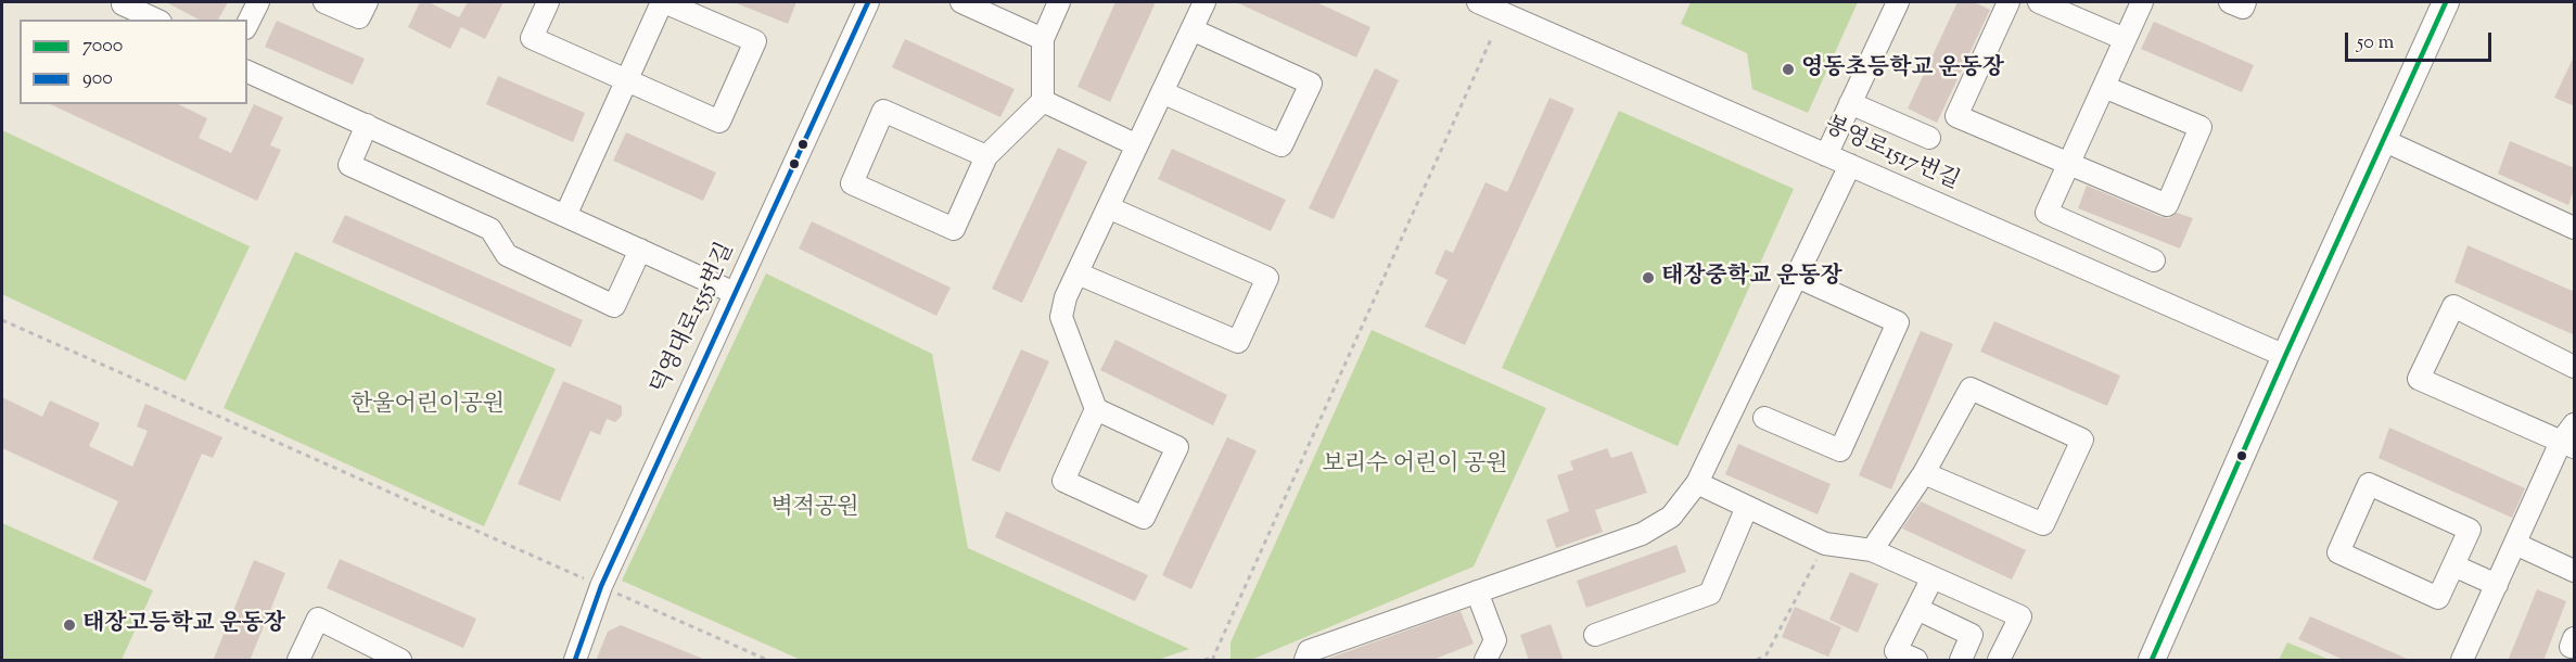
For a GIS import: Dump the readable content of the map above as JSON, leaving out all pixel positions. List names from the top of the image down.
{
  "streets": {
    "street": ["봉영로1517번길", "덕영대로1555번길"]
  },
  "parks": ["한울어린이공원", "보리수 어린이 공원", "벽적공원"],
  "places": ["영동초등학교 운동장", "태장중학교 운동장", "태장고등학교 운동장"],
  "lines": ["transit line 7000", "transit line 900"],
  "legend": ["7000", "900"],
  "scale_bar": "50 m"
}
